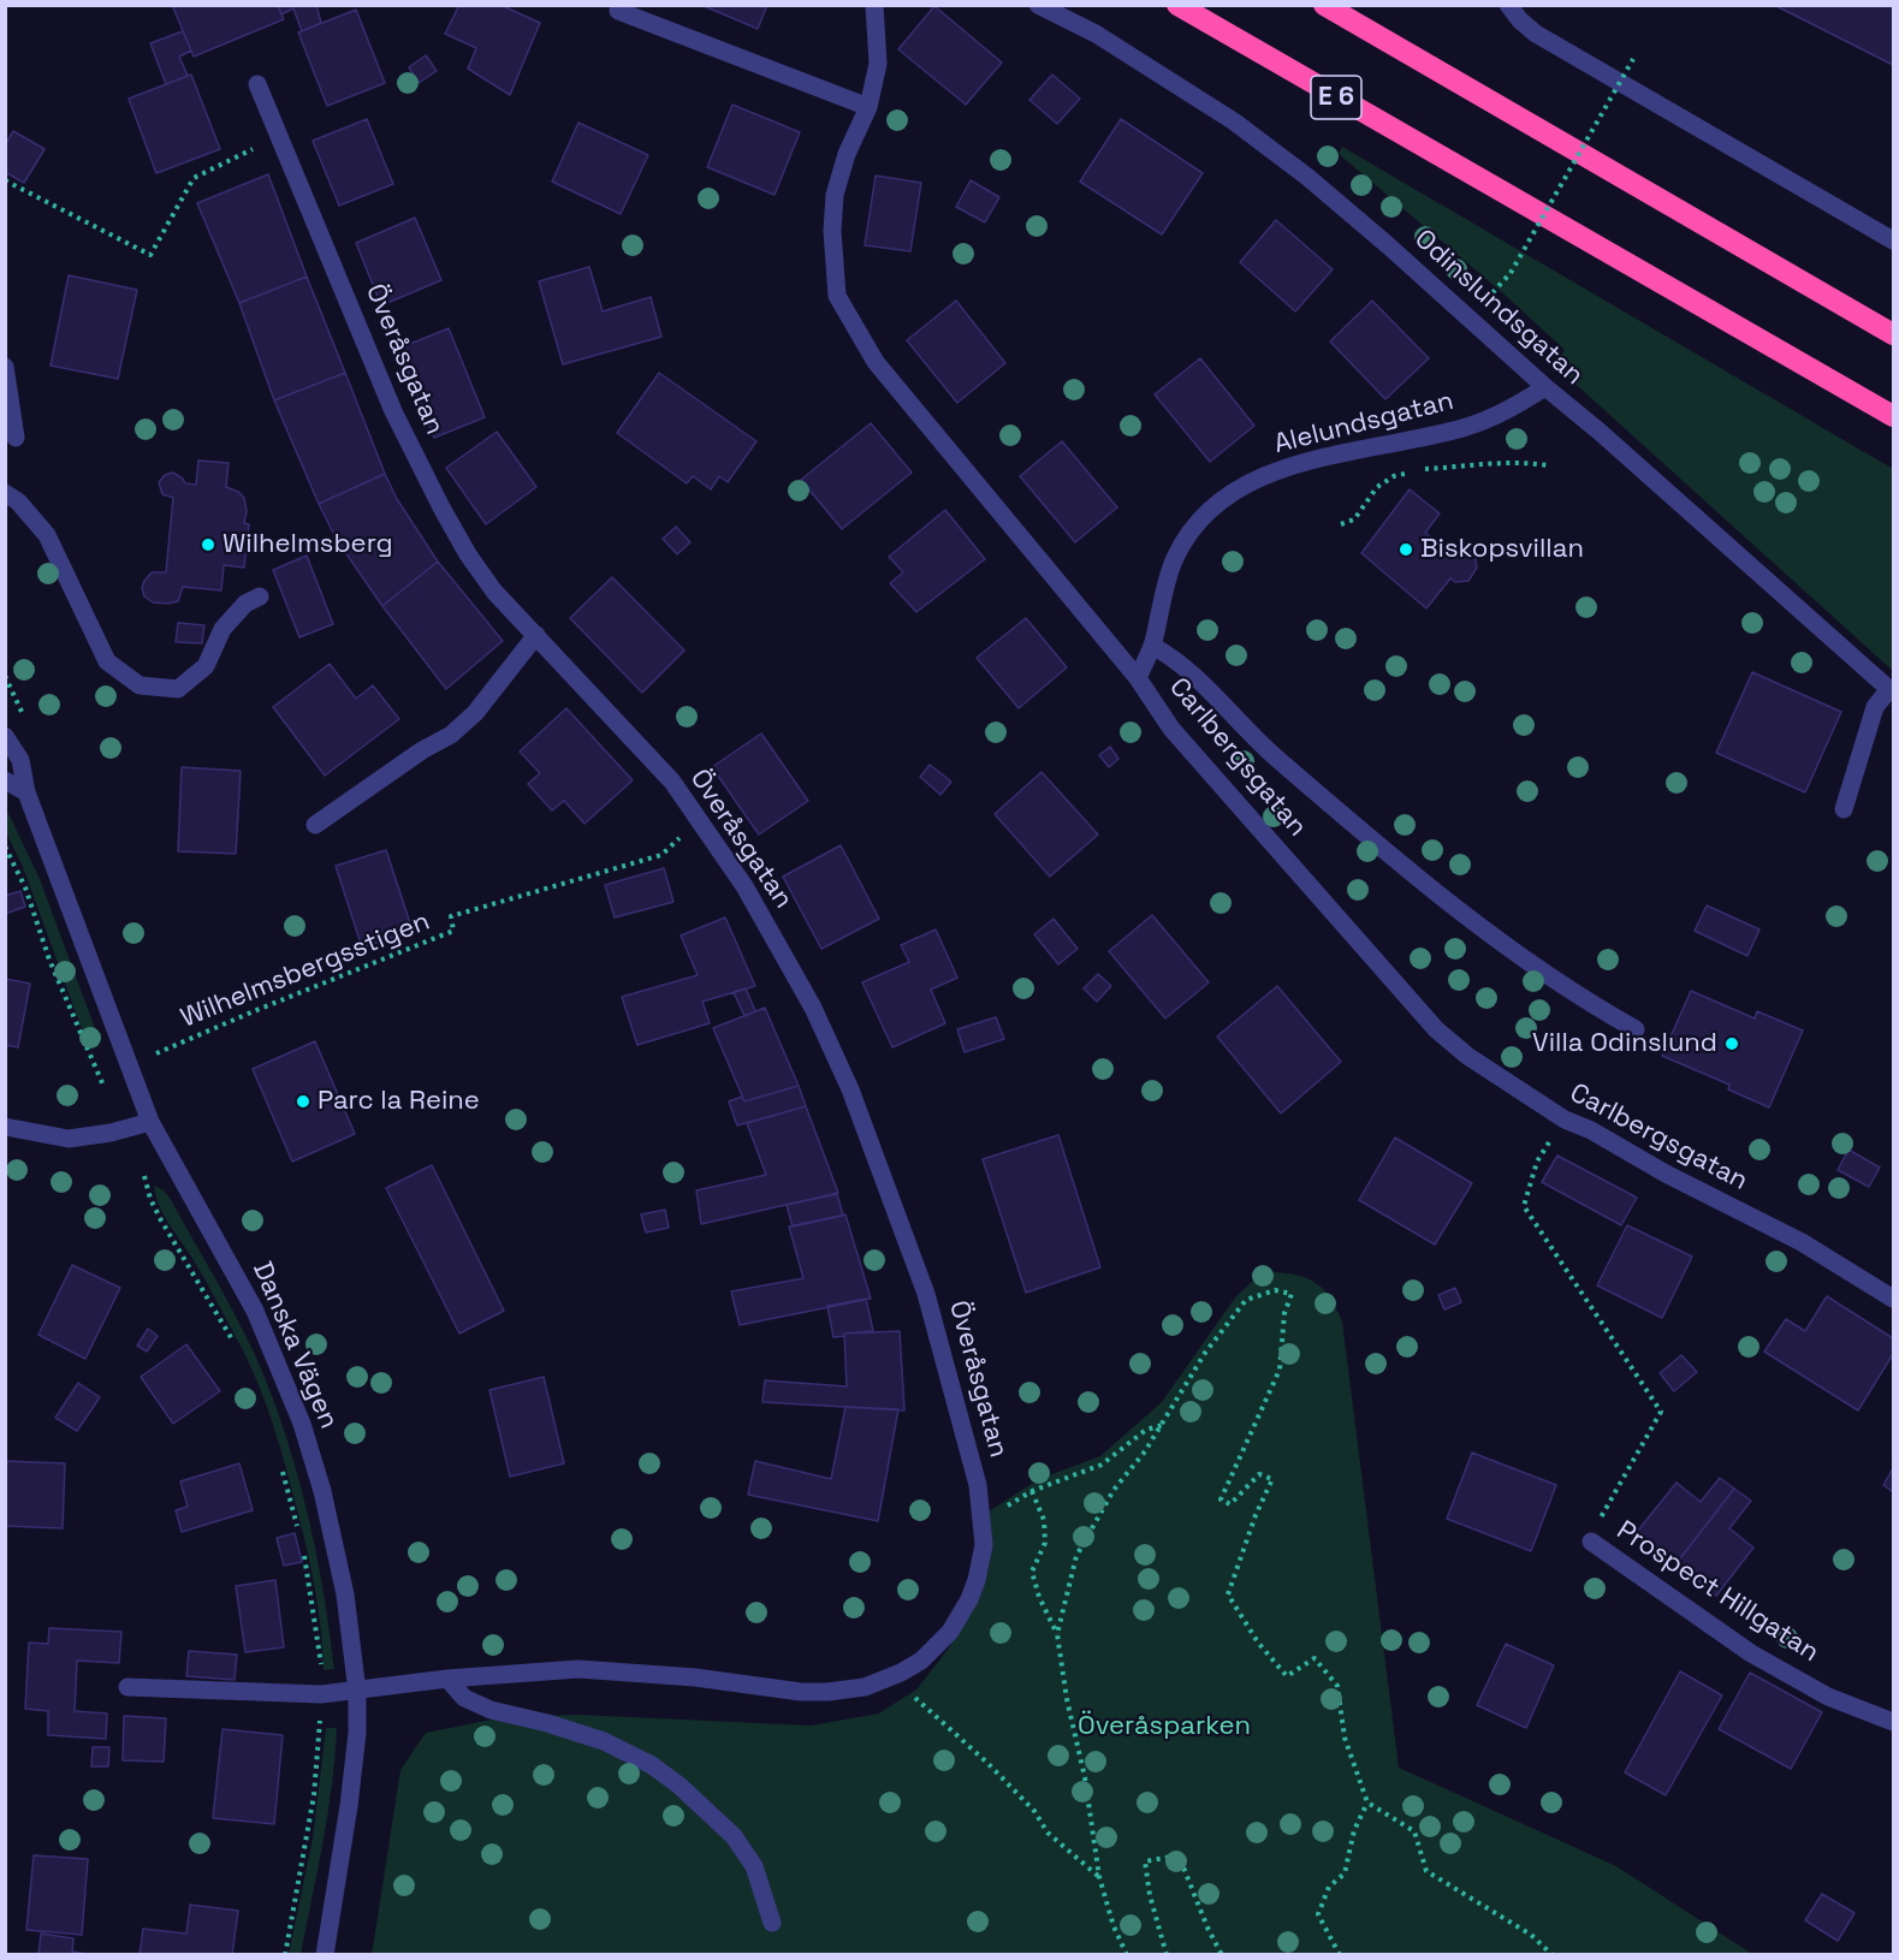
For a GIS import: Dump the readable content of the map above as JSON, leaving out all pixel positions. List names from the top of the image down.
{
  "streets": {
    "highway": ["E 6"],
    "street": [
      "Odinslundsgatan",
      "Överåsgatan",
      "Alelundsgatan",
      "Carlbergsgatan",
      "Danska Vägen",
      "Prospect Hillgatan"
    ],
    "path": ["Wilhelmsbergsstigen"]
  },
  "crossings": [
    ["Odinslundsgatan", "Alelundsgatan"],
    ["Överåsgatan", "Danska Vägen"],
    ["Alelundsgatan", "Carlbergsgatan"]
  ],
  "parks": ["Överåsparken"],
  "places": [
    "Wilhelmsberg",
    "Biskopsvillan",
    "Villa Odinslund",
    "Parc la Reine"
  ]
}
